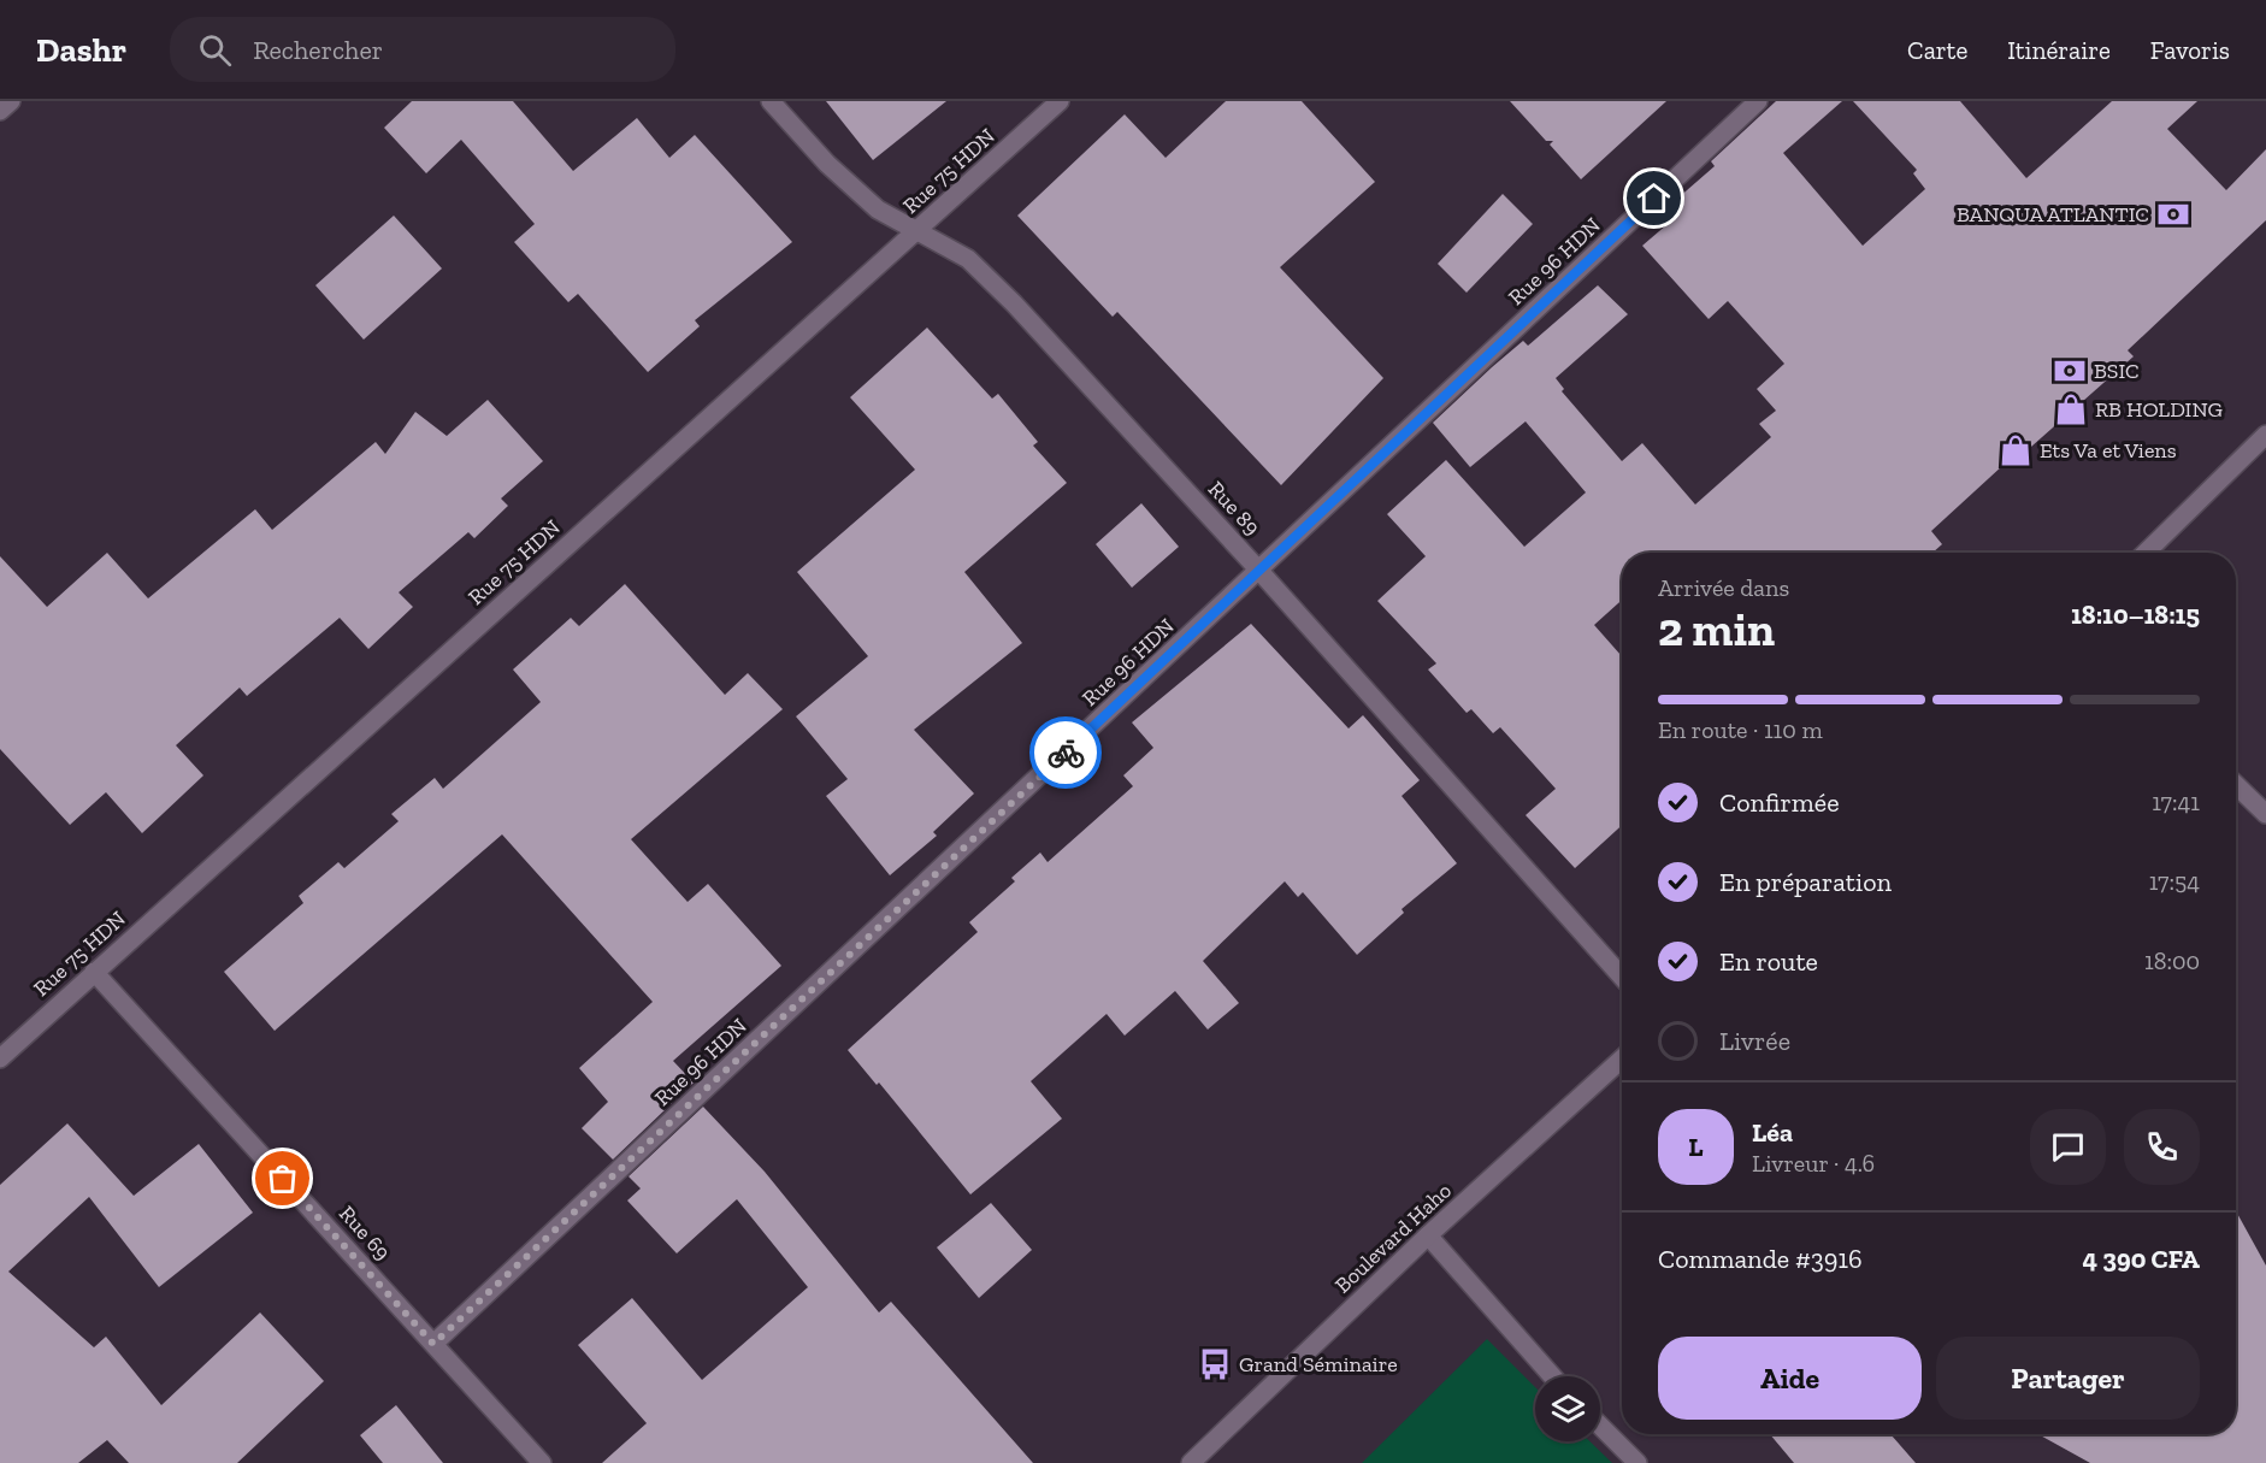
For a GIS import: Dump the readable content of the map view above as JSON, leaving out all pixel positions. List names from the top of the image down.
{
  "streets": {
    "street": [
      "Rue 75 HDN",
      "Rue 96 HDN",
      "Rue 89",
      "Rue 69",
      "Boulevard Haho"
    ]
  },
  "crossings": [
    ["Rue 75 HDN", "Rue 89"],
    ["Rue 75 HDN", "Rue 69"],
    ["Rue 96 HDN", "Rue 89"],
    ["Rue 96 HDN", "Rue 69"]
  ],
  "places": {
    "bank": ["BANQUA ATLANTIC", "BSIC"],
    "shop": ["RB HOLDING", "Ets Va et Viens"],
    "bus stop": ["Grand Séminaire"]
  },
  "page": {
    "header": "Dashr",
    "search": "Rechercher",
    "nav": ["Carte", "Itinéraire", "Favoris"],
    "heading": ["2 min", "Arrivée dans", "18:10–18:15"],
    "panel": [
      "Léa",
      "Livreur · 4.6",
      "Commande #3916",
      "4 390 CFA"
    ],
    "bar": "En route · 110 m",
    "list": [
      ["Confirmée", "17:41"],
      ["En préparation", "17:54"],
      ["En route", "18:00"],
      "Livrée"
    ],
    "round": "L",
    "buttons": ["Aide", "Partager"]
  }
}
